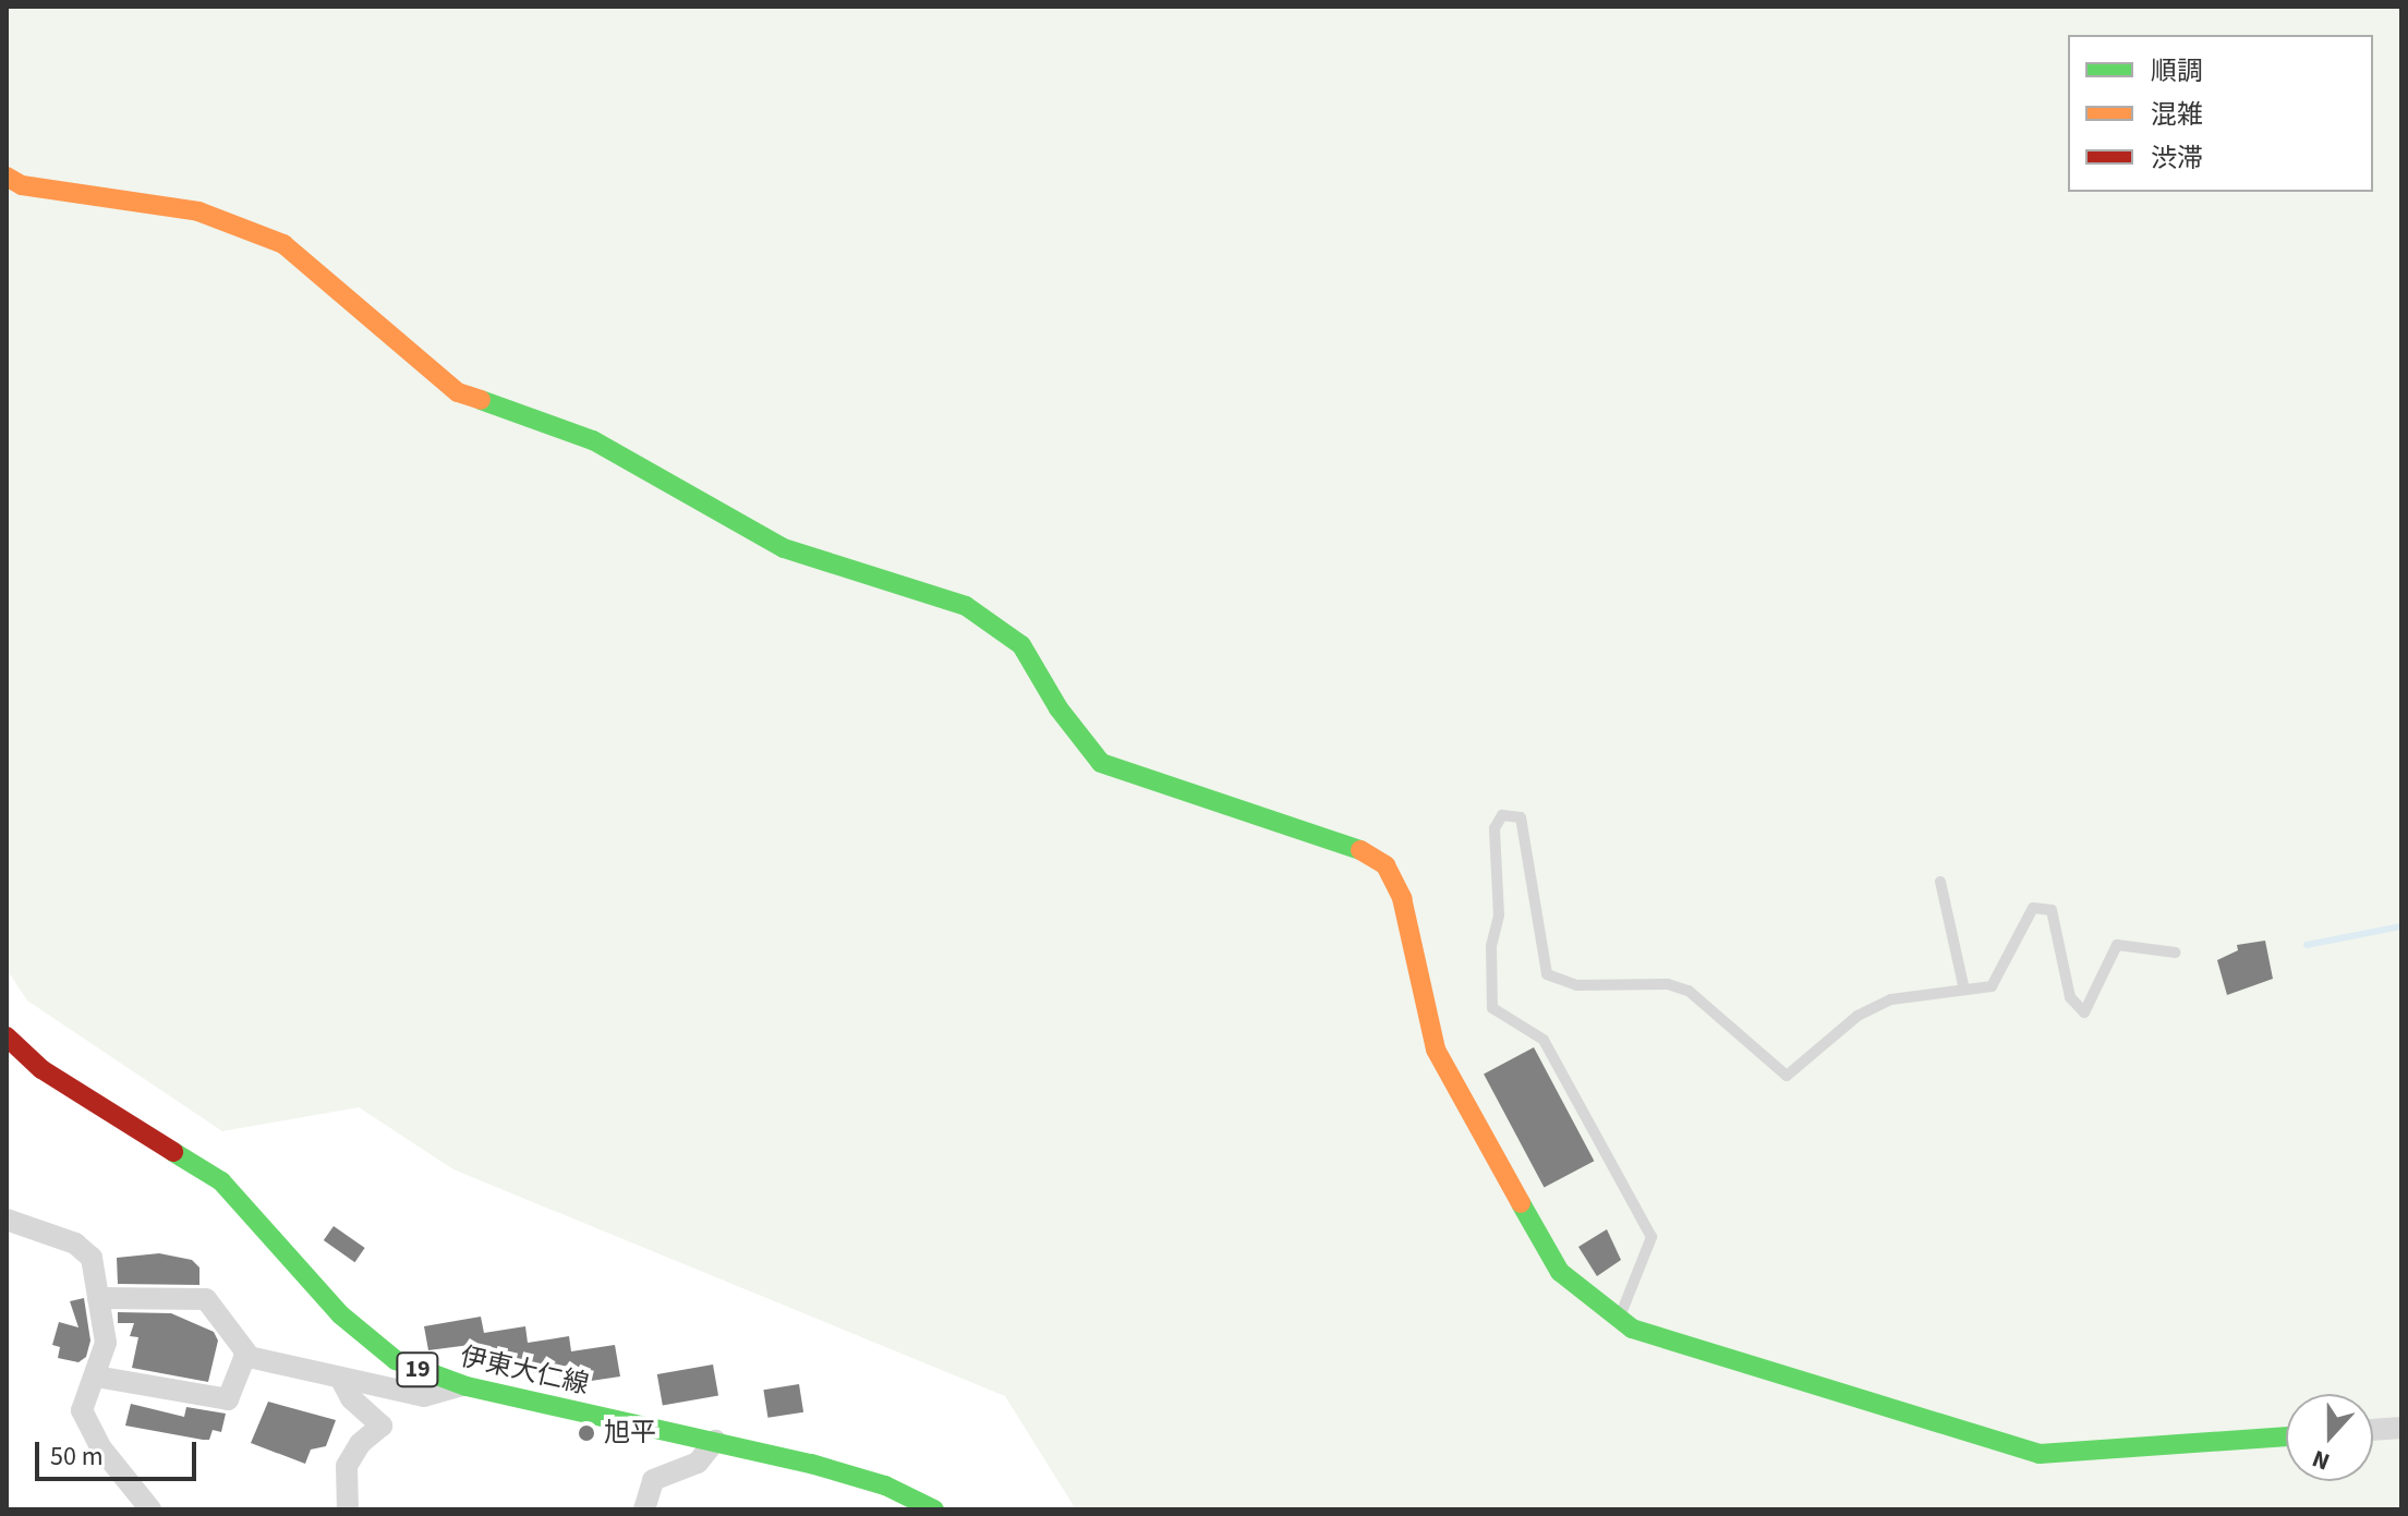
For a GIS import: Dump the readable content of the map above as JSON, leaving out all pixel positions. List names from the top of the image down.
{
  "streets": {
    "street": ["19", "伊東大仁線"]
  },
  "places": ["旭平"],
  "legend": ["順調", "混雑", "渋滞"],
  "scale_bar": "50 m",
  "north": "bottom"
}
